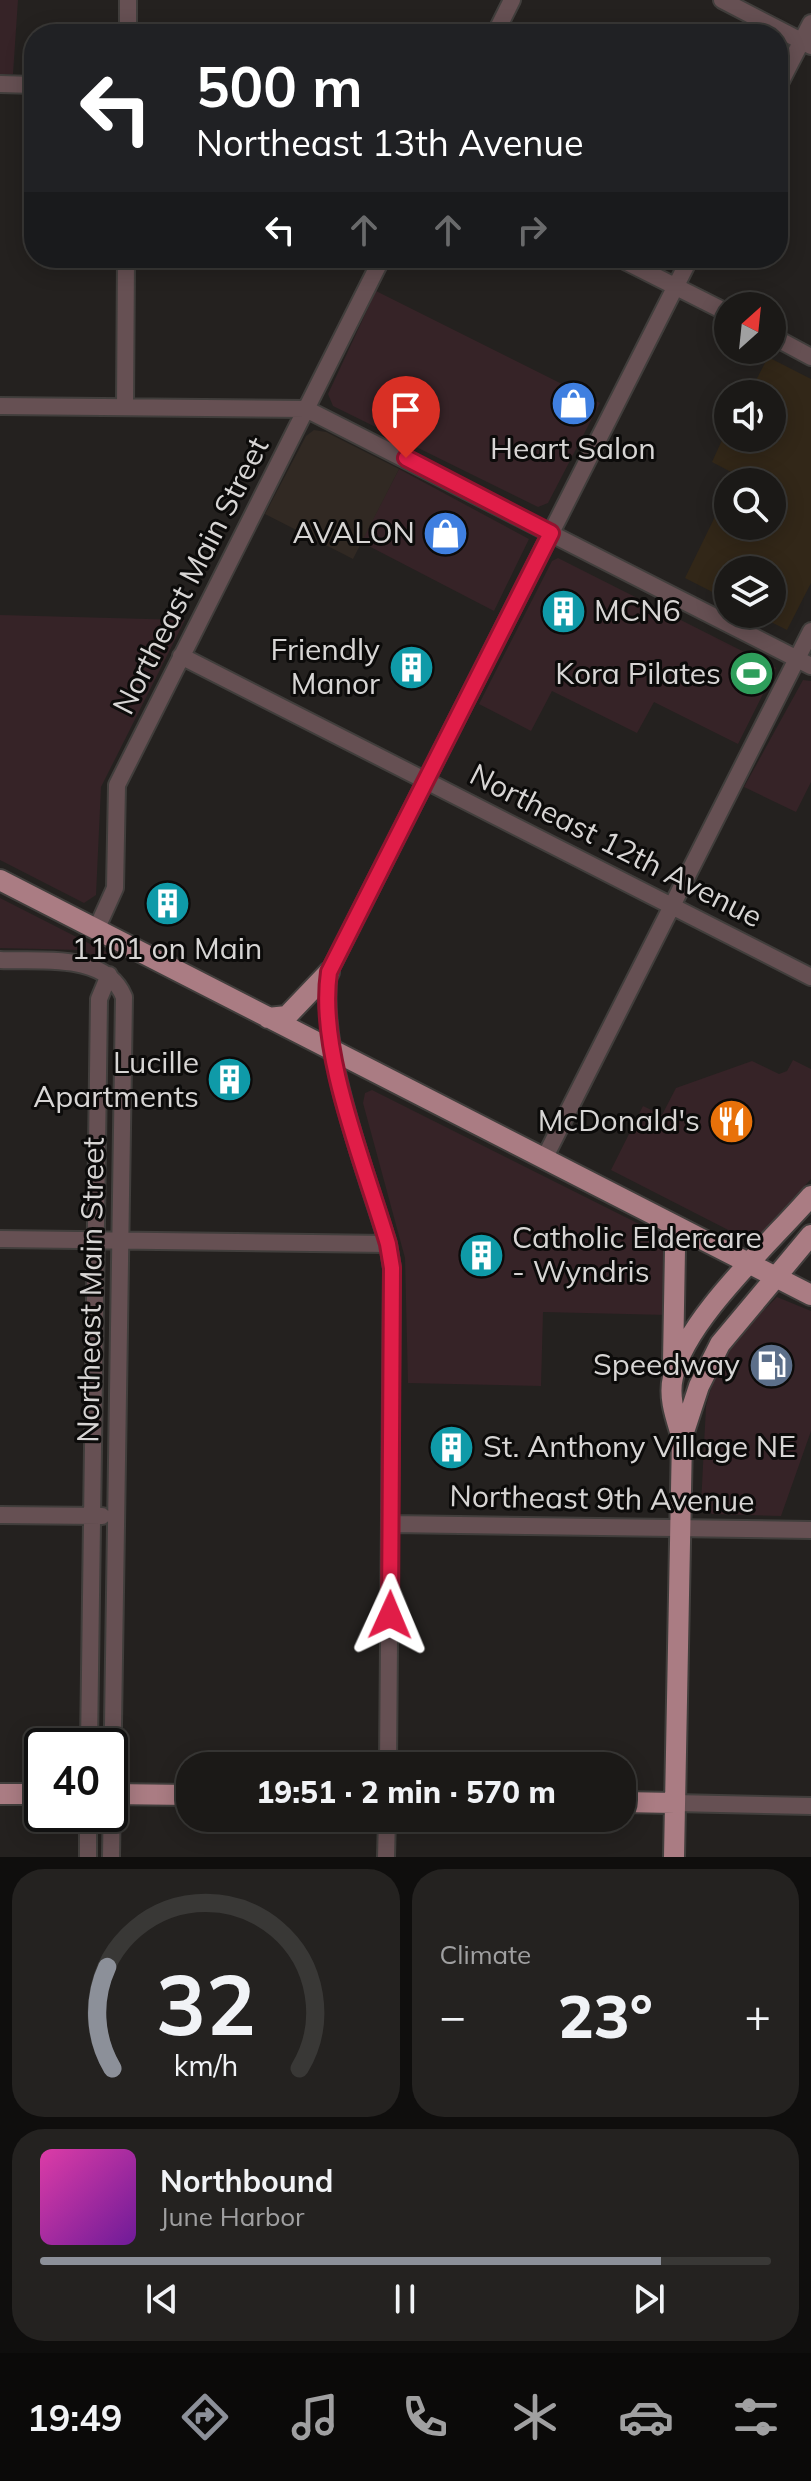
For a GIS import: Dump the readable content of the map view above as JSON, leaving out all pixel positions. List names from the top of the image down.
{
  "streets": {
    "street": ["Northeast Main Street", "Northeast 12th Avenue", "Northeast 9th Avenue"]
  },
  "crossings": [
    ["Northeast Main Street", "Northeast 12th Avenue"]
  ],
  "places": {
    "shop": ["Heart Salon", "AVALON"],
    "building": [
      "MCN6",
      "Friendly Manor",
      "1101 on Main",
      "Lucille Apartments",
      "Catholic Eldercare - Wyndris",
      "St. Anthony Village NE"
    ],
    "sports": ["Kora Pilates"],
    "restaurant": ["McDonald's"],
    "fuel station": ["Speedway"]
  },
  "north": "top right",
  "page": {
    "turn": ["500 m", "Northeast 13th Avenue"],
    "limit": "40",
    "trip": "19:51 · 2 min · 570 m",
    "tile": "Climate",
    "heat": ["−", "23°", "+"],
    "song": ["Northbound", "June Harbor"],
    "tabs": "19:49",
    "gauge": ["32", "km/h"]
  }
}
